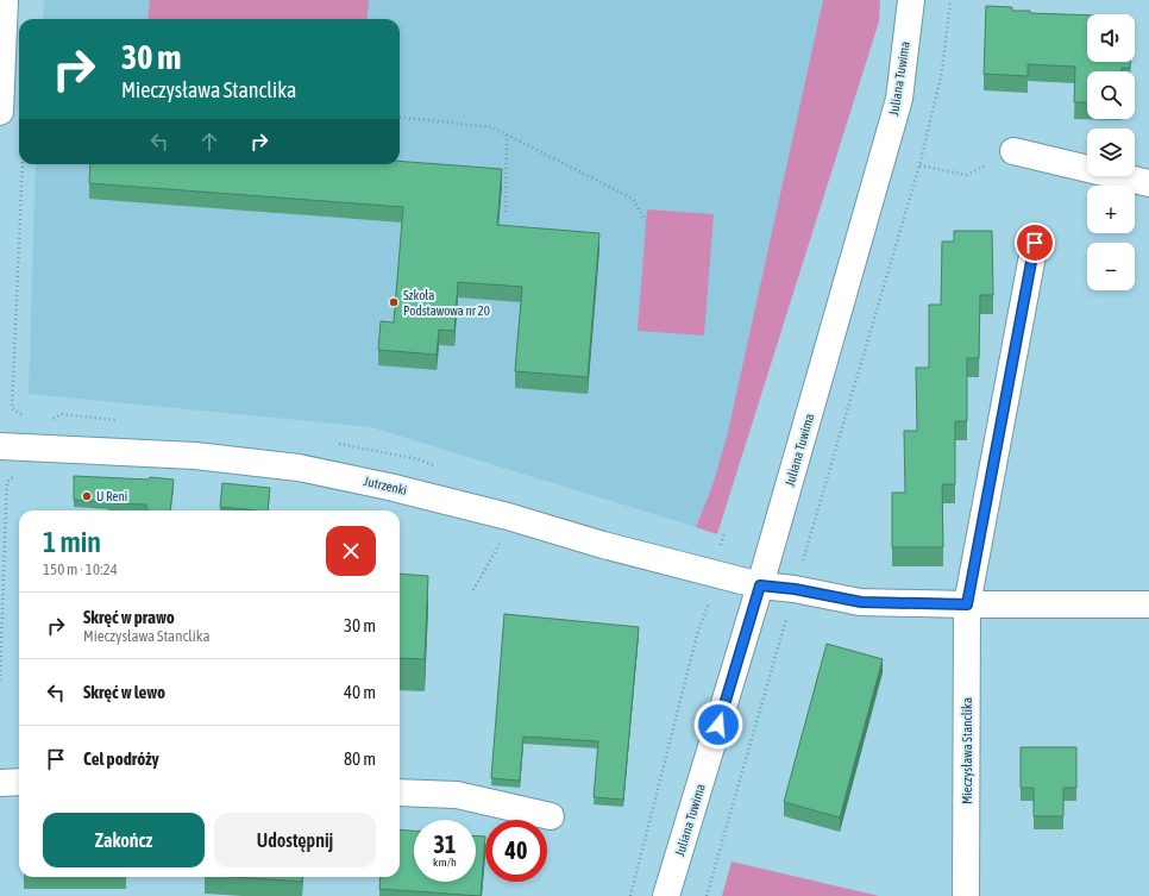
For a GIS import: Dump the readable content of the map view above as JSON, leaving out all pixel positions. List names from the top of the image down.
{
  "streets": {
    "street": ["Juliana Tuwima", "Jutrzenki", "Mieczysława Stanclika"]
  },
  "crossings": [
    ["Juliana Tuwima", "Jutrzenki"]
  ],
  "places": ["Szkoła Podstawowa nr 20", "U Reni"],
  "page": {
    "map_buttons": ["+", "−"],
    "turn": ["30 m", "Mieczysława Stanclika"],
    "heading": ["1 min", "150 m · 10:24"],
    "list": [
      {
        "name": "Skręć w prawo",
        "note": "Mieczysława Stanclika",
        "value": "30 m"
      },
      {
        "name": "Skręć w lewo",
        "value": "40 m"
      },
      {
        "name": "Cel podróży",
        "value": "80 m"
      }
    ],
    "buttons": ["Zakończ", "Udostępnij"],
    "speed": "31 km/h",
    "limit": "40"
  }
}
